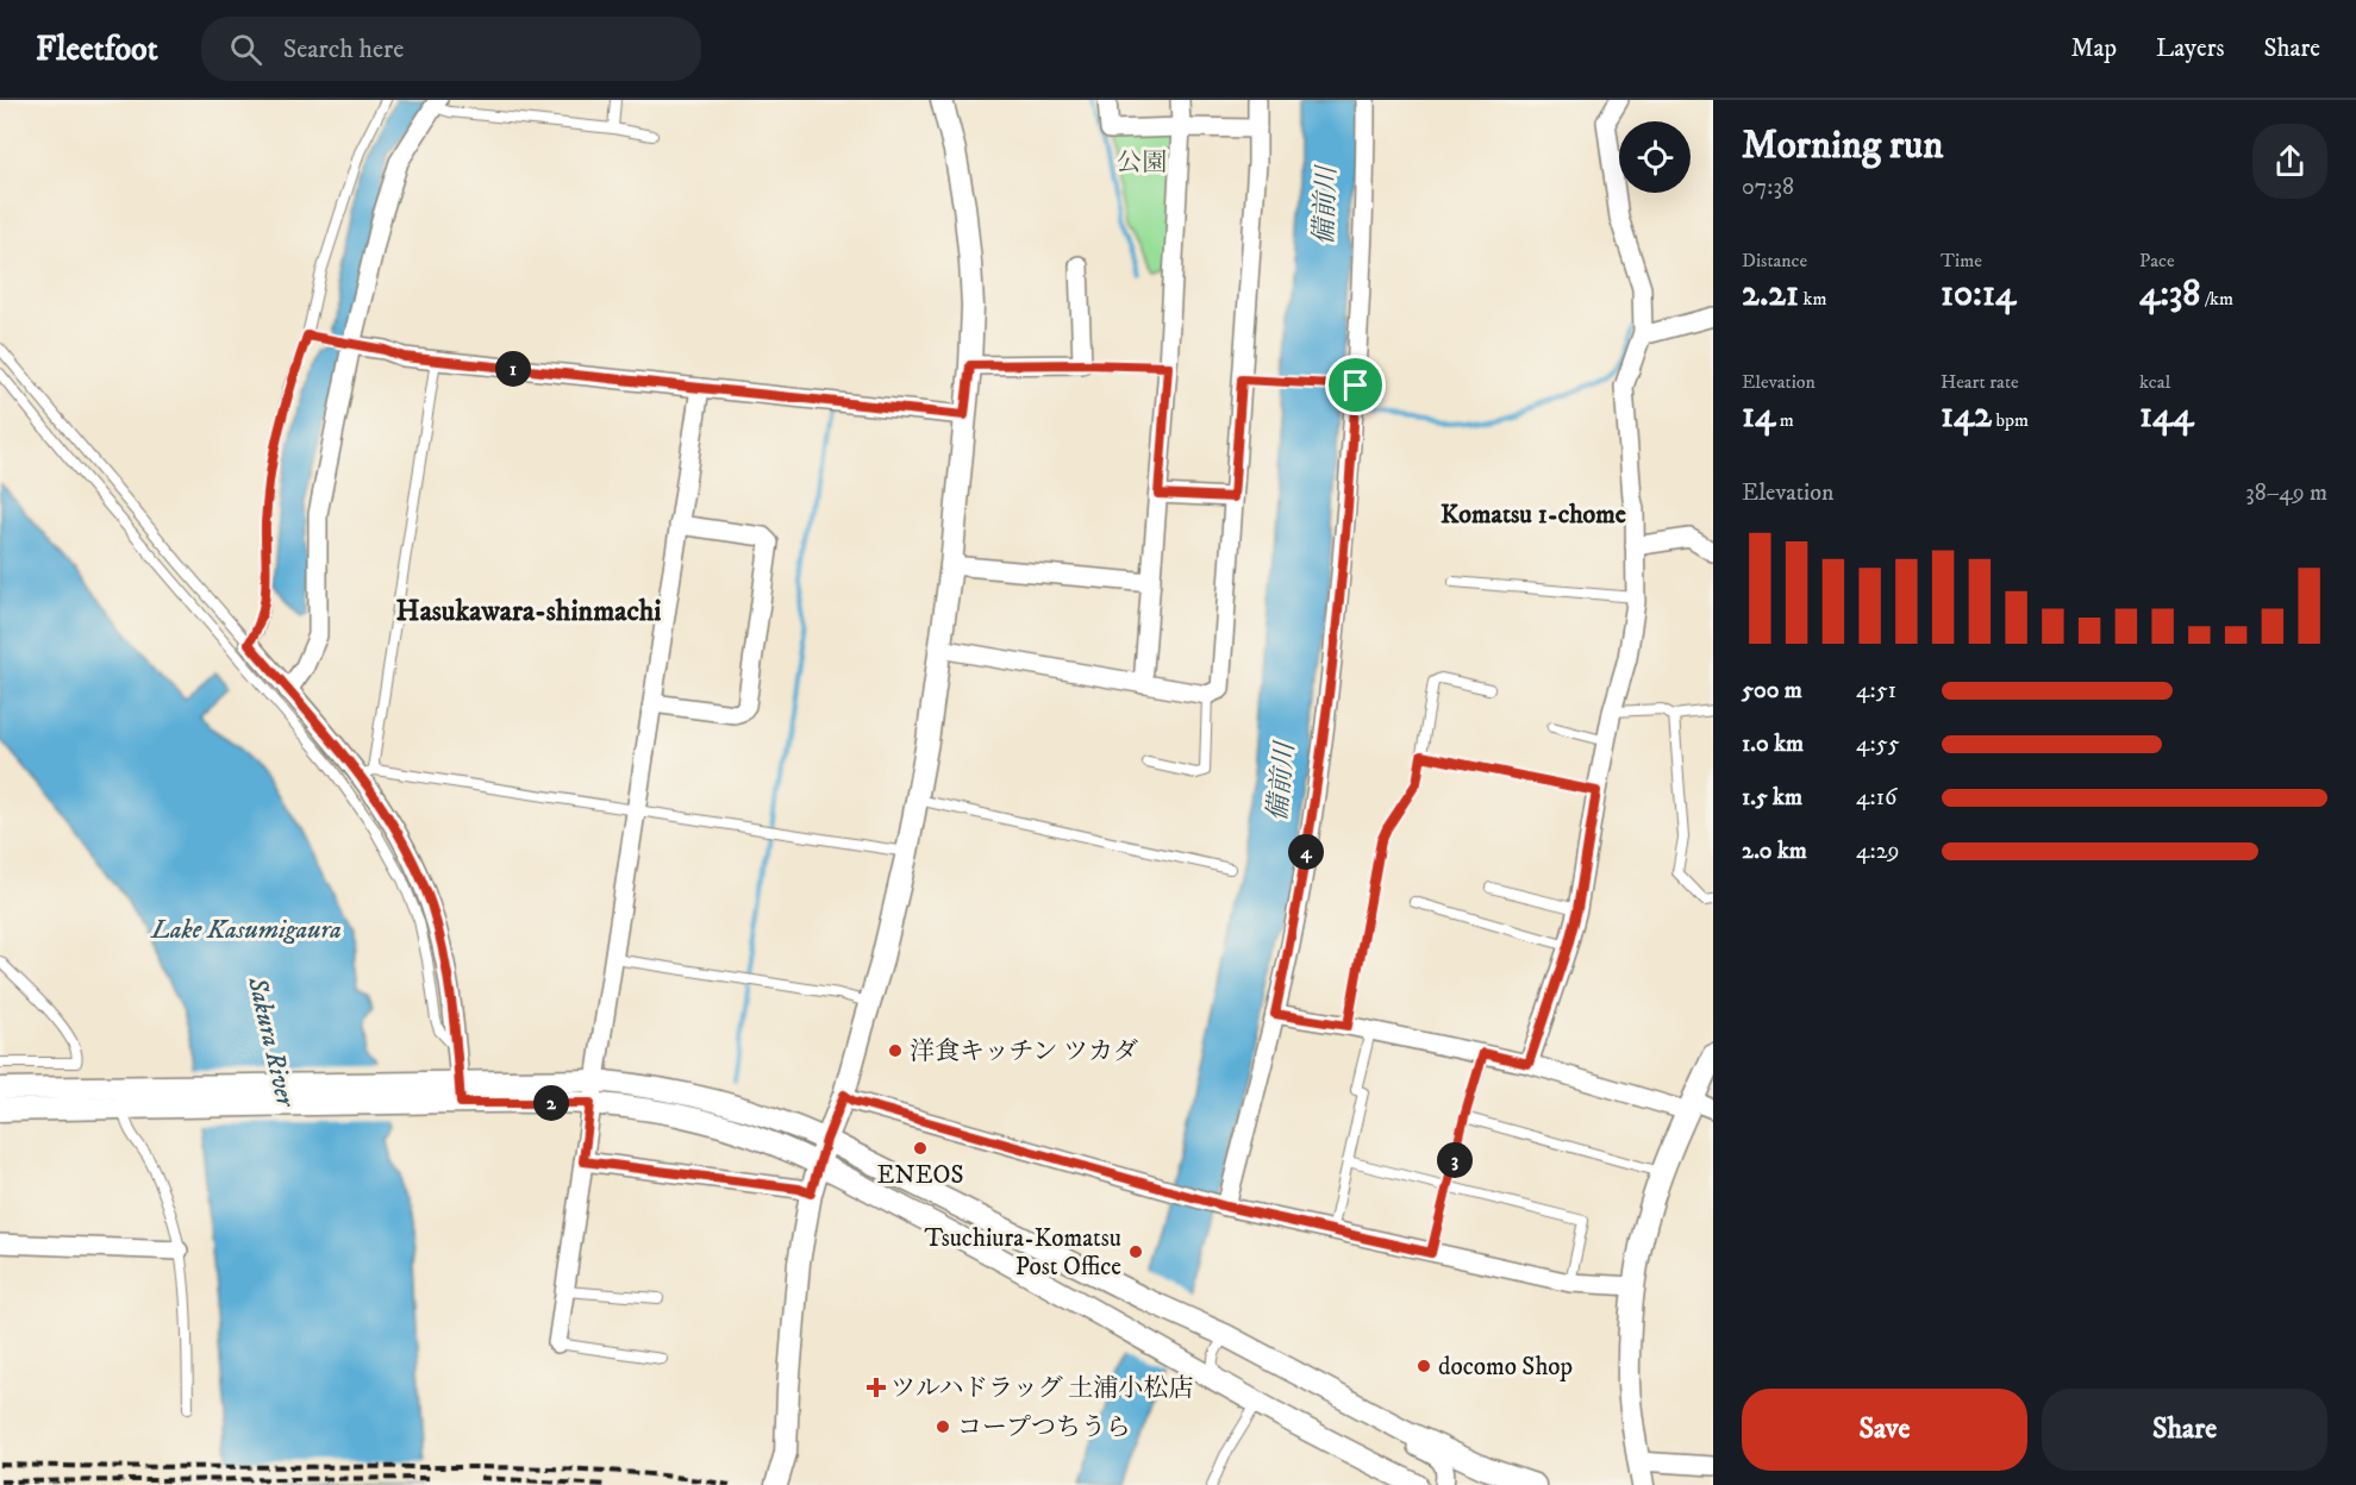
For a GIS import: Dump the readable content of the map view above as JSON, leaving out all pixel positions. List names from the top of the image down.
{
  "districts": ["Komatsu 1-chome", "Hasukawara-shinmachi"],
  "water": ["備前川", "Lake Kasumigaura", "Sakura River"],
  "parks": ["公園"],
  "places": {
    "other": [
      "洋食キッチン ツカダ",
      "ENEOS",
      "Tsuchiura-Komatsu Post Office",
      "docomo Shop",
      "コープつちうら"
    ],
    "health": ["ツルハドラッグ 土浦小松店"]
  },
  "page": {
    "header": "Fleetfoot",
    "search": "Search here",
    "nav": ["Map", "Layers", "Share"],
    "heading": ["Morning run", "07:38"],
    "stats": [
      ["Distance", "2.21 km"],
      ["Time", "10:14"],
      ["Pace", "4:38 /km"],
      ["Elevation", "14 m"],
      ["Heart rate", "142 bpm"],
      ["kcal", "144"]
    ],
    "pins": [
      "1",
      "4",
      "2",
      "3"
    ],
    "chart": ["Elevation", "38–49 m"],
    "list": [
      {
        "name": "500 m",
        "note": "4:51"
      },
      {
        "name": "1.0 km",
        "note": "4:55"
      },
      {
        "name": "1.5 km",
        "note": "4:16"
      },
      {
        "name": "2.0 km",
        "note": "4:29"
      }
    ],
    "buttons": ["Save", "Share"]
  }
}
